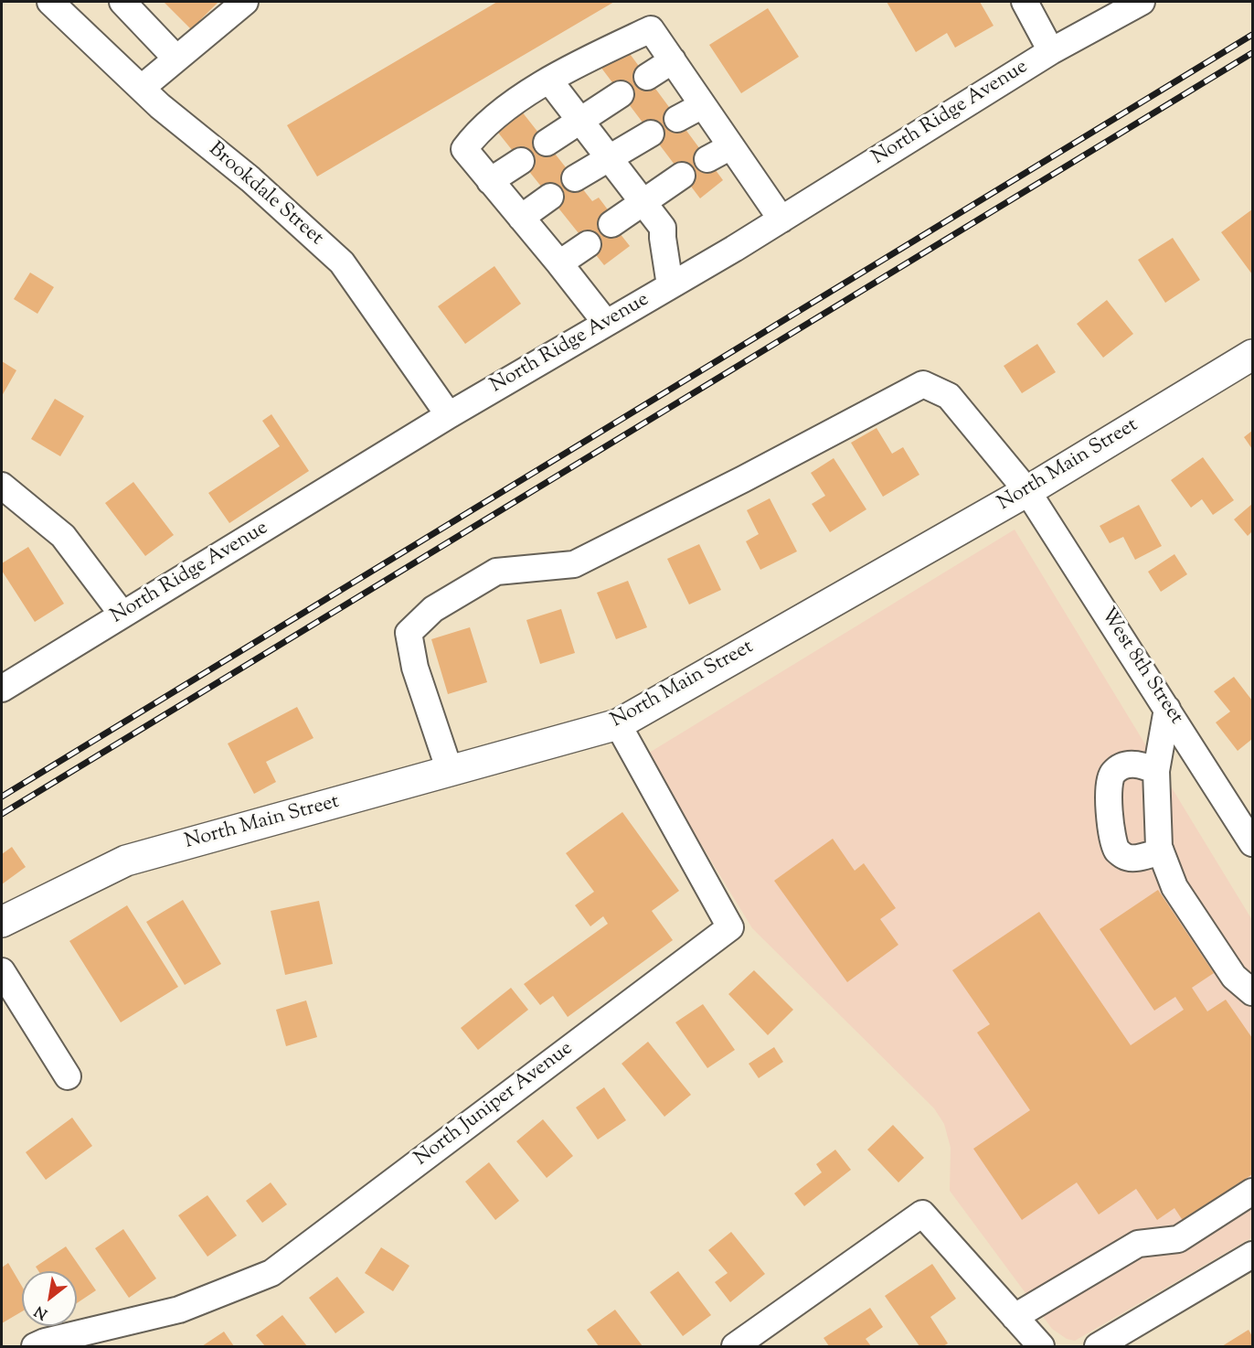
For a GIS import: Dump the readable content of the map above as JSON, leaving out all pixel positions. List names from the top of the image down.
{
  "streets": {
    "main road": ["North Main Street"],
    "street": [
      "North Ridge Avenue",
      "Brookdale Street",
      "West 8th Street",
      "North Juniper Avenue"
    ]
  },
  "crossings": [
    ["North Ridge Avenue", "Brookdale Street"],
    ["North Main Street", "West 8th Street"],
    ["North Main Street", "North Juniper Avenue"]
  ],
  "north": "bottom left"
}
